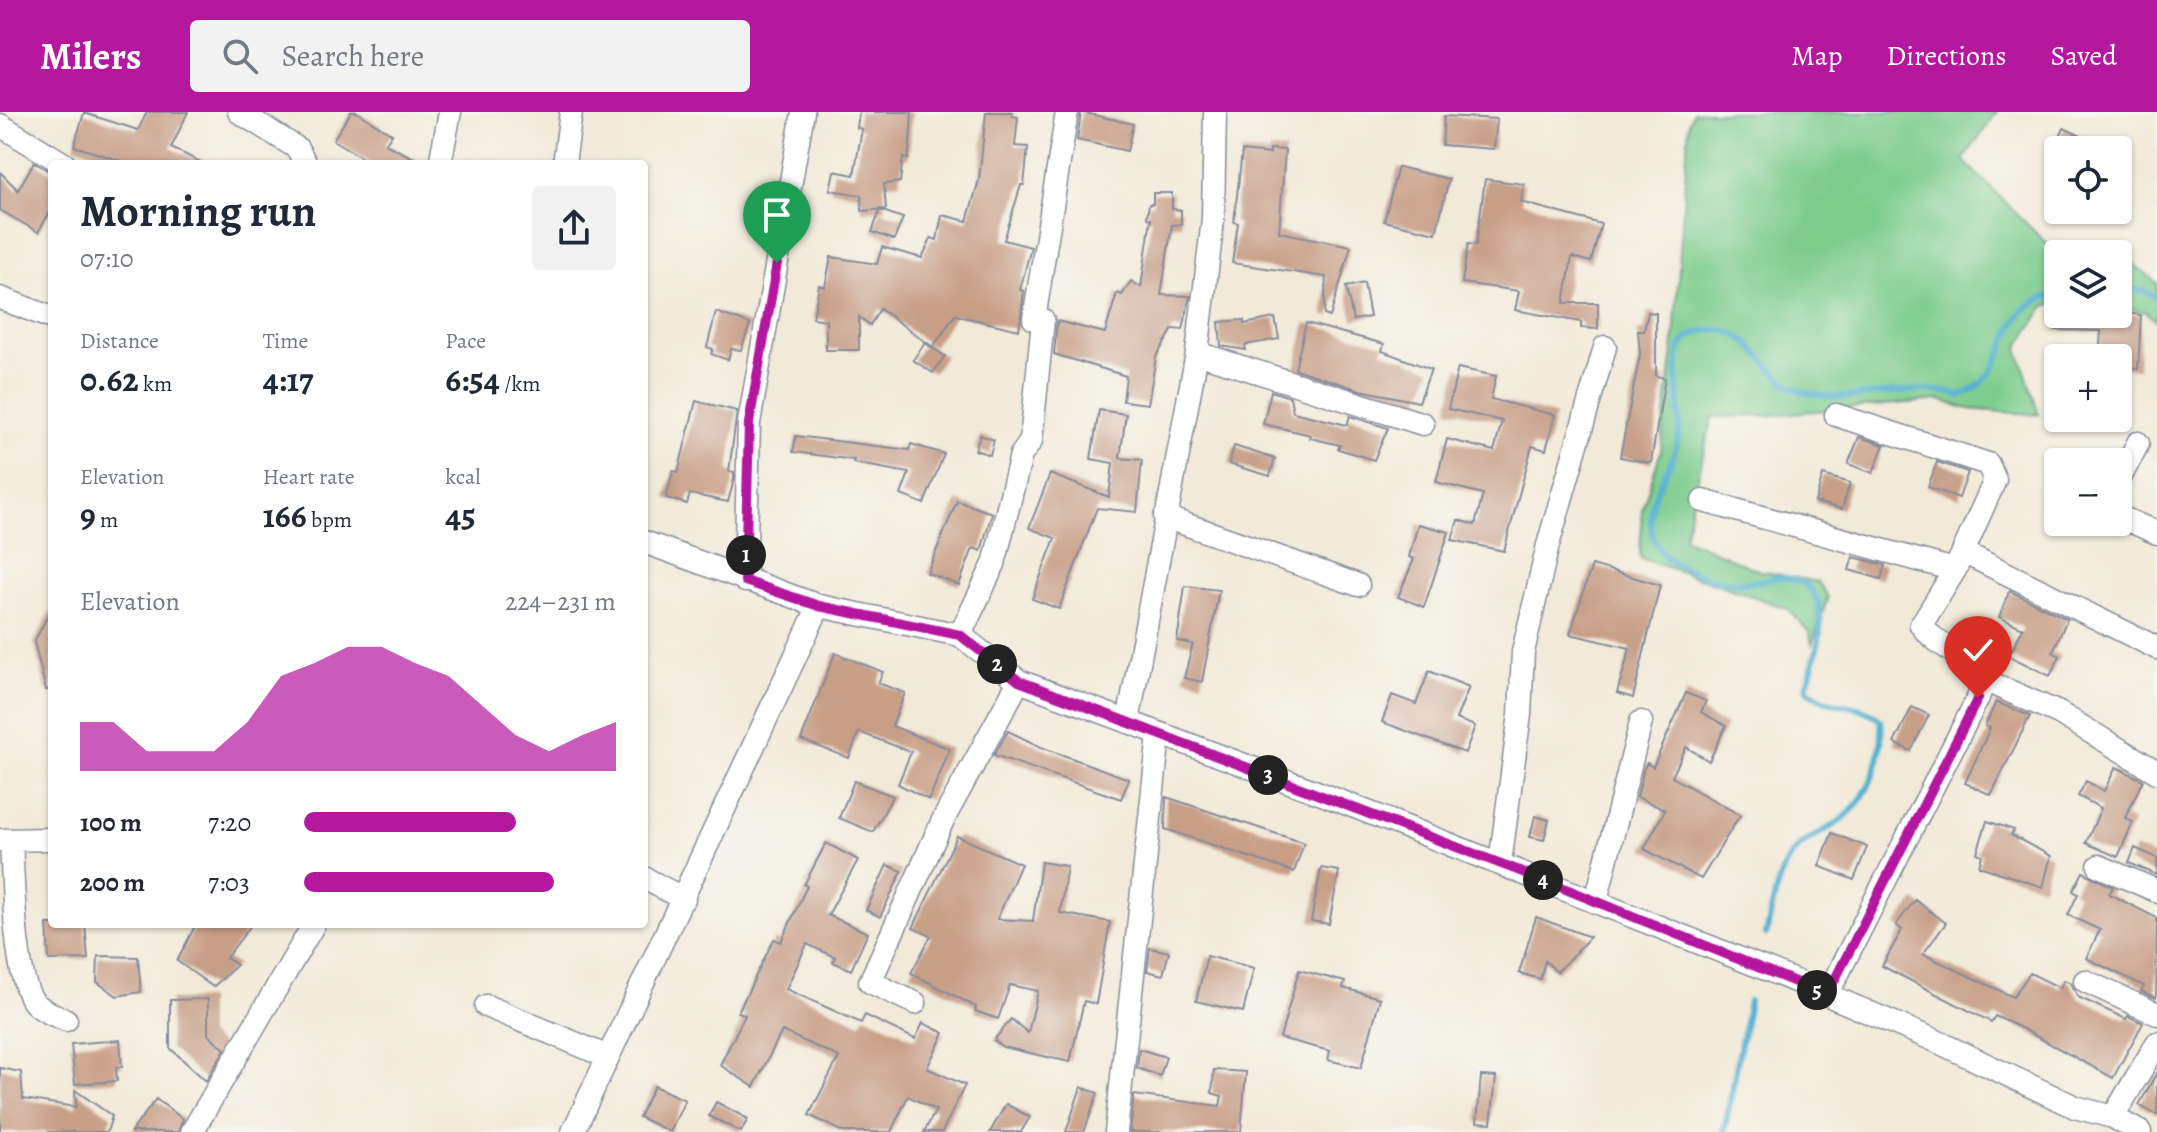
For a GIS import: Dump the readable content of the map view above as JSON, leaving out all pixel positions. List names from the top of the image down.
{
  "page": {
    "header": "Milers",
    "search": "Search here",
    "nav": ["Map", "Directions", "Saved"],
    "map_buttons": ["+", "−"],
    "heading": ["Morning run", "07:10"],
    "stats": [
      ["Distance", "0.62 km"],
      ["Time", "4:17"],
      ["Pace", "6:54 /km"],
      ["Elevation", "9 m"],
      ["Heart rate", "166 bpm"],
      ["kcal", "45"]
    ],
    "pins": [
      "1",
      "2",
      "3",
      "4",
      "5"
    ],
    "chart": ["Elevation", "224–231 m"],
    "list": [
      {
        "name": "100 m",
        "note": "7:20"
      },
      {
        "name": "200 m",
        "note": "7:03"
      }
    ]
  }
}
